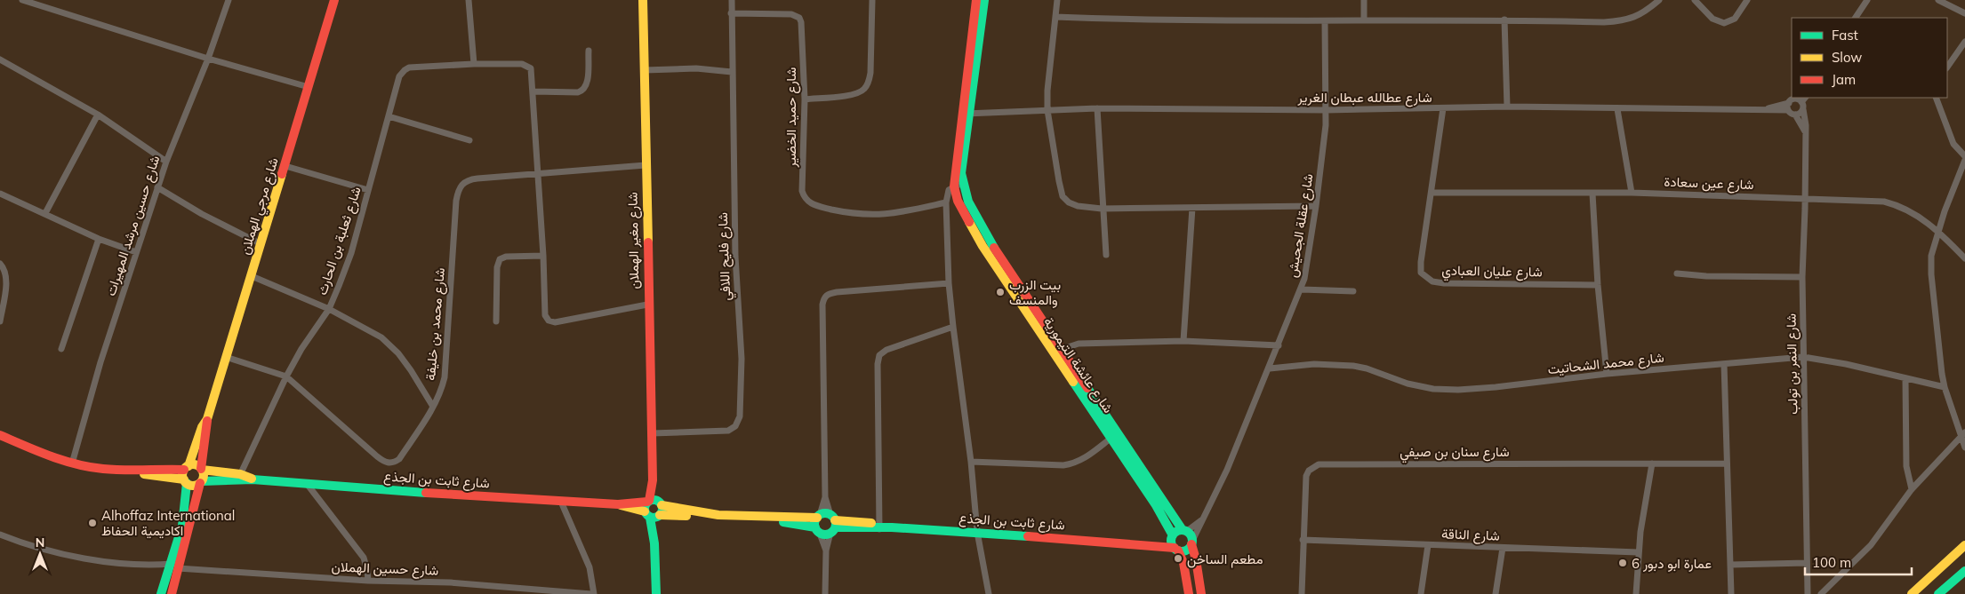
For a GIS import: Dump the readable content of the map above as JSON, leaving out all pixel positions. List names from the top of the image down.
{
  "streets": {
    "main road": [
      "شارع مرجي الهملان",
      "شارع مغير الهملان",
      "شارع عائشة التيمورية",
      "شارع ثابت بن الجذع"
    ],
    "street": [
      "شارع عطالله عبطان الغرير",
      "شارع حميد الخضير",
      "شارع عين سعادة",
      "شارع حسين مرشد المهيرات",
      "شارع عقلة الجحيش",
      "شارع ثعلبة بن الحارث",
      "شارع فليح اللافي",
      "شارع عليان العبادي",
      "شارع محمد بن خليفة",
      "شارع محمد الشحاتيت",
      "شارع النمر بن تولب",
      "شارع سنان بن صيفي",
      "شارع الناقة",
      "شارع حسين الهملان"
    ]
  },
  "crossings": [
    ["شارع عطالله عبطان الغرير", "شارع عقلة الجحيش"],
    ["شارع عطالله عبطان الغرير", "شارع عليان العبادي"],
    ["شارع عطالله عبطان الغرير", "شارع النمر بن تولب"],
    ["شارع عطالله عبطان الغرير", "شارع عائشة التيمورية"],
    ["شارع حميد الخضير", "شارع فليح اللافي"],
    ["شارع عين سعادة", "شارع عليان العبادي"],
    ["شارع عين سعادة", "شارع النمر بن تولب"],
    ["شارع مرجي الهملان", "شارع محمد بن خليفة"],
    ["شارع مرجي الهملان", "شارع ثابت بن الجذع"],
    ["شارع مرجي الهملان", "شارع حسين الهملان"],
    ["شارع عقلة الجحيش", "شارع محمد الشحاتيت"],
    ["شارع عقلة الجحيش", "شارع عائشة التيمورية"],
    ["شارع عقلة الجحيش", "شارع ثابت بن الجذع"],
    ["شارع ثعلبة بن الحارث", "شارع محمد بن خليفة"],
    ["شارع ثعلبة بن الحارث", "شارع ثابت بن الجذع"],
    ["شارع مغير الهملان", "شارع فليح اللافي"],
    ["شارع مغير الهملان", "شارع محمد بن خليفة"],
    ["شارع مغير الهملان", "شارع ثابت بن الجذع"],
    ["شارع محمد الشحاتيت", "شارع النمر بن تولب"],
    ["شارع عائشة التيمورية", "شارع ثابت بن الجذع"],
    ["شارع سنان بن صيفي", "شارع الناقة"]
  ],
  "places": [
    "بيت الزرب والمنسف",
    "Alhoffaz International اكاديمية الحفاظ",
    "مطعم الساخن",
    "عمارة ابو دبور 6"
  ],
  "legend": ["Fast", "Slow", "Jam"],
  "scale_bar": "100 m",
  "north": "top"
}
